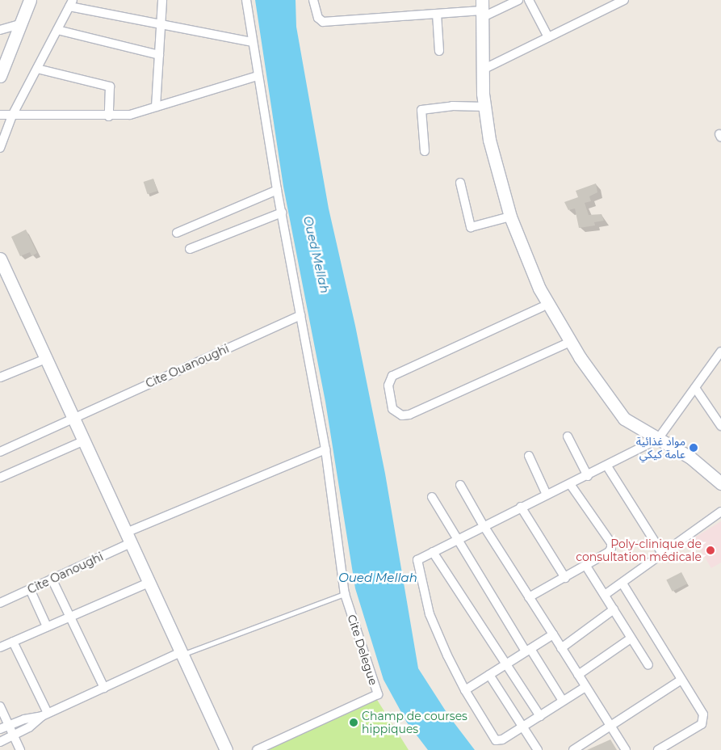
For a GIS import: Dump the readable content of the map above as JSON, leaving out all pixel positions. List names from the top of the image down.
{
  "streets": {
    "street": ["Cite Ouanoughi", "Cite Oanoughi", "Cite Delegue"]
  },
  "water": ["Oued Mellah"],
  "places": ["مواد غذائية عامة كيكي", "Poly-clinique de consultation médicale", "Champ de courses hippiques"]
}
